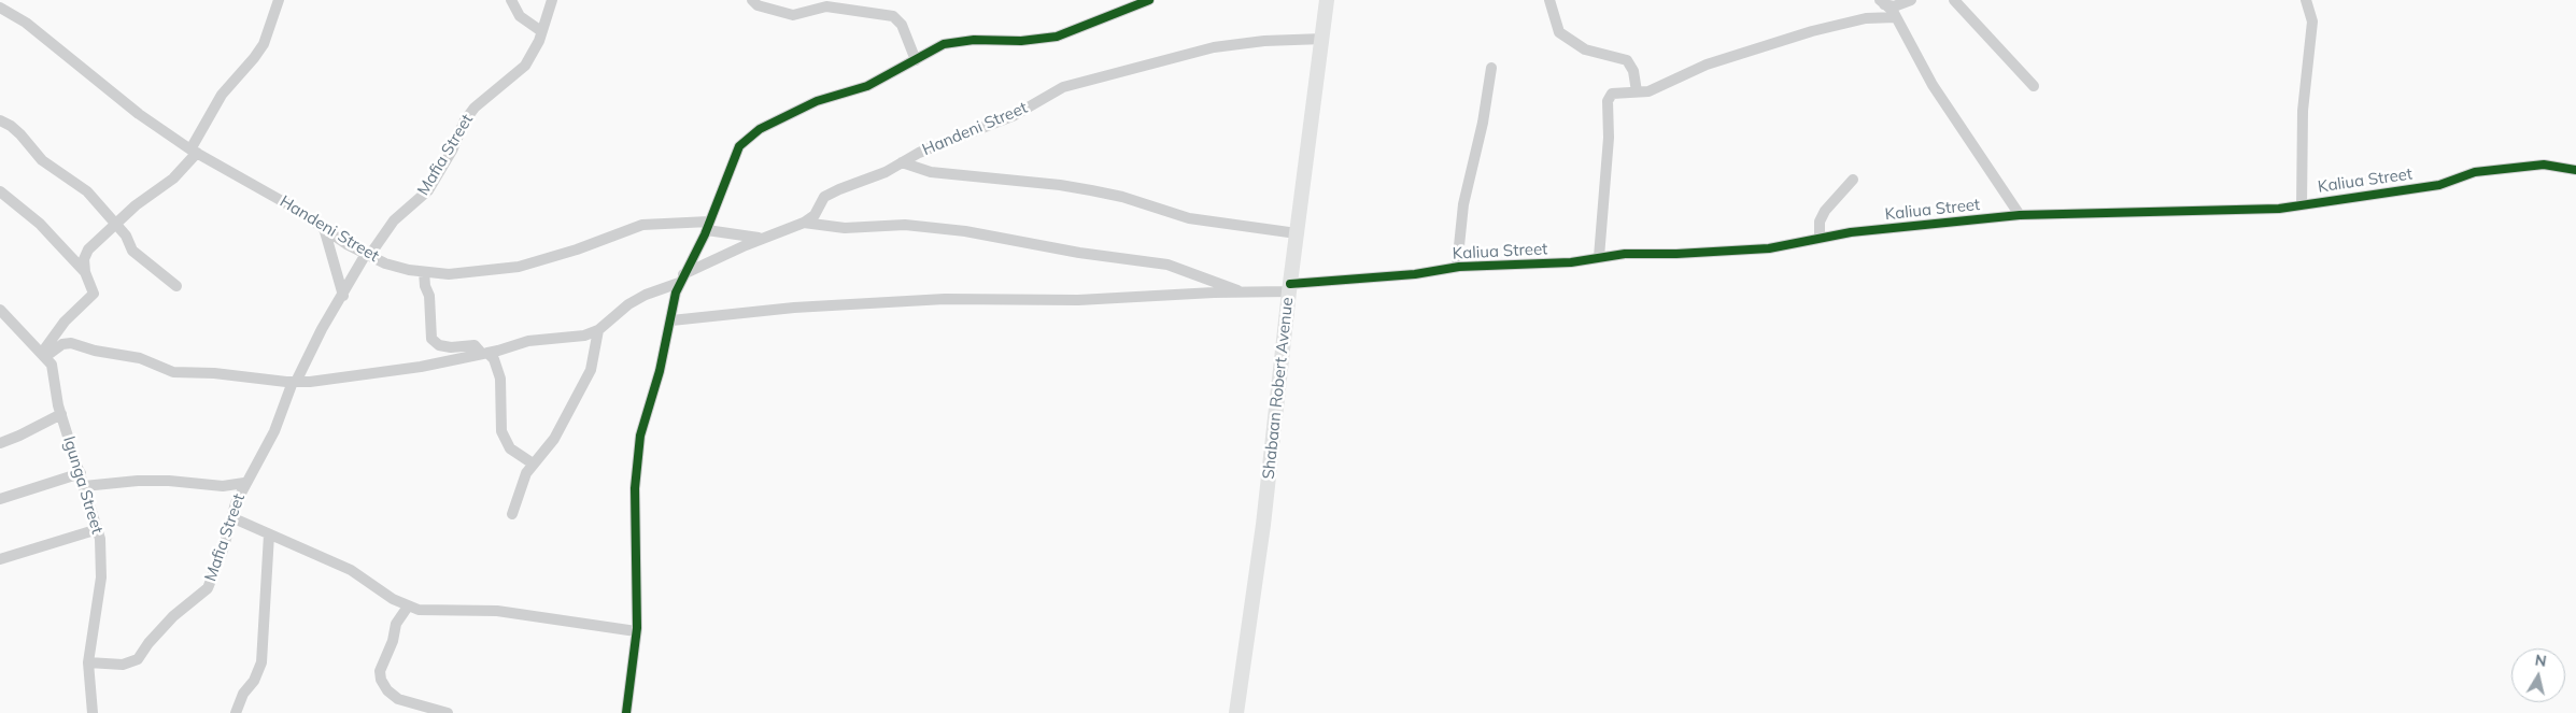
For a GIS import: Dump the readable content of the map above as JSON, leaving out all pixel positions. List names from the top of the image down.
{
  "streets": {
    "main road": ["Shabaan Robert Avenue"],
    "street": [
      "Handeni Street",
      "Mafia Street",
      "Kaliua Street",
      "Igunga Street"
    ]
  },
  "crossings": [
    ["Handeni Street", "Mafia Street"],
    ["Handeni Street", "Shabaan Robert Avenue"],
    ["Mafia Street", "Igunga Street"],
    ["Kaliua Street", "Shabaan Robert Avenue"]
  ],
  "north": "top"
}
